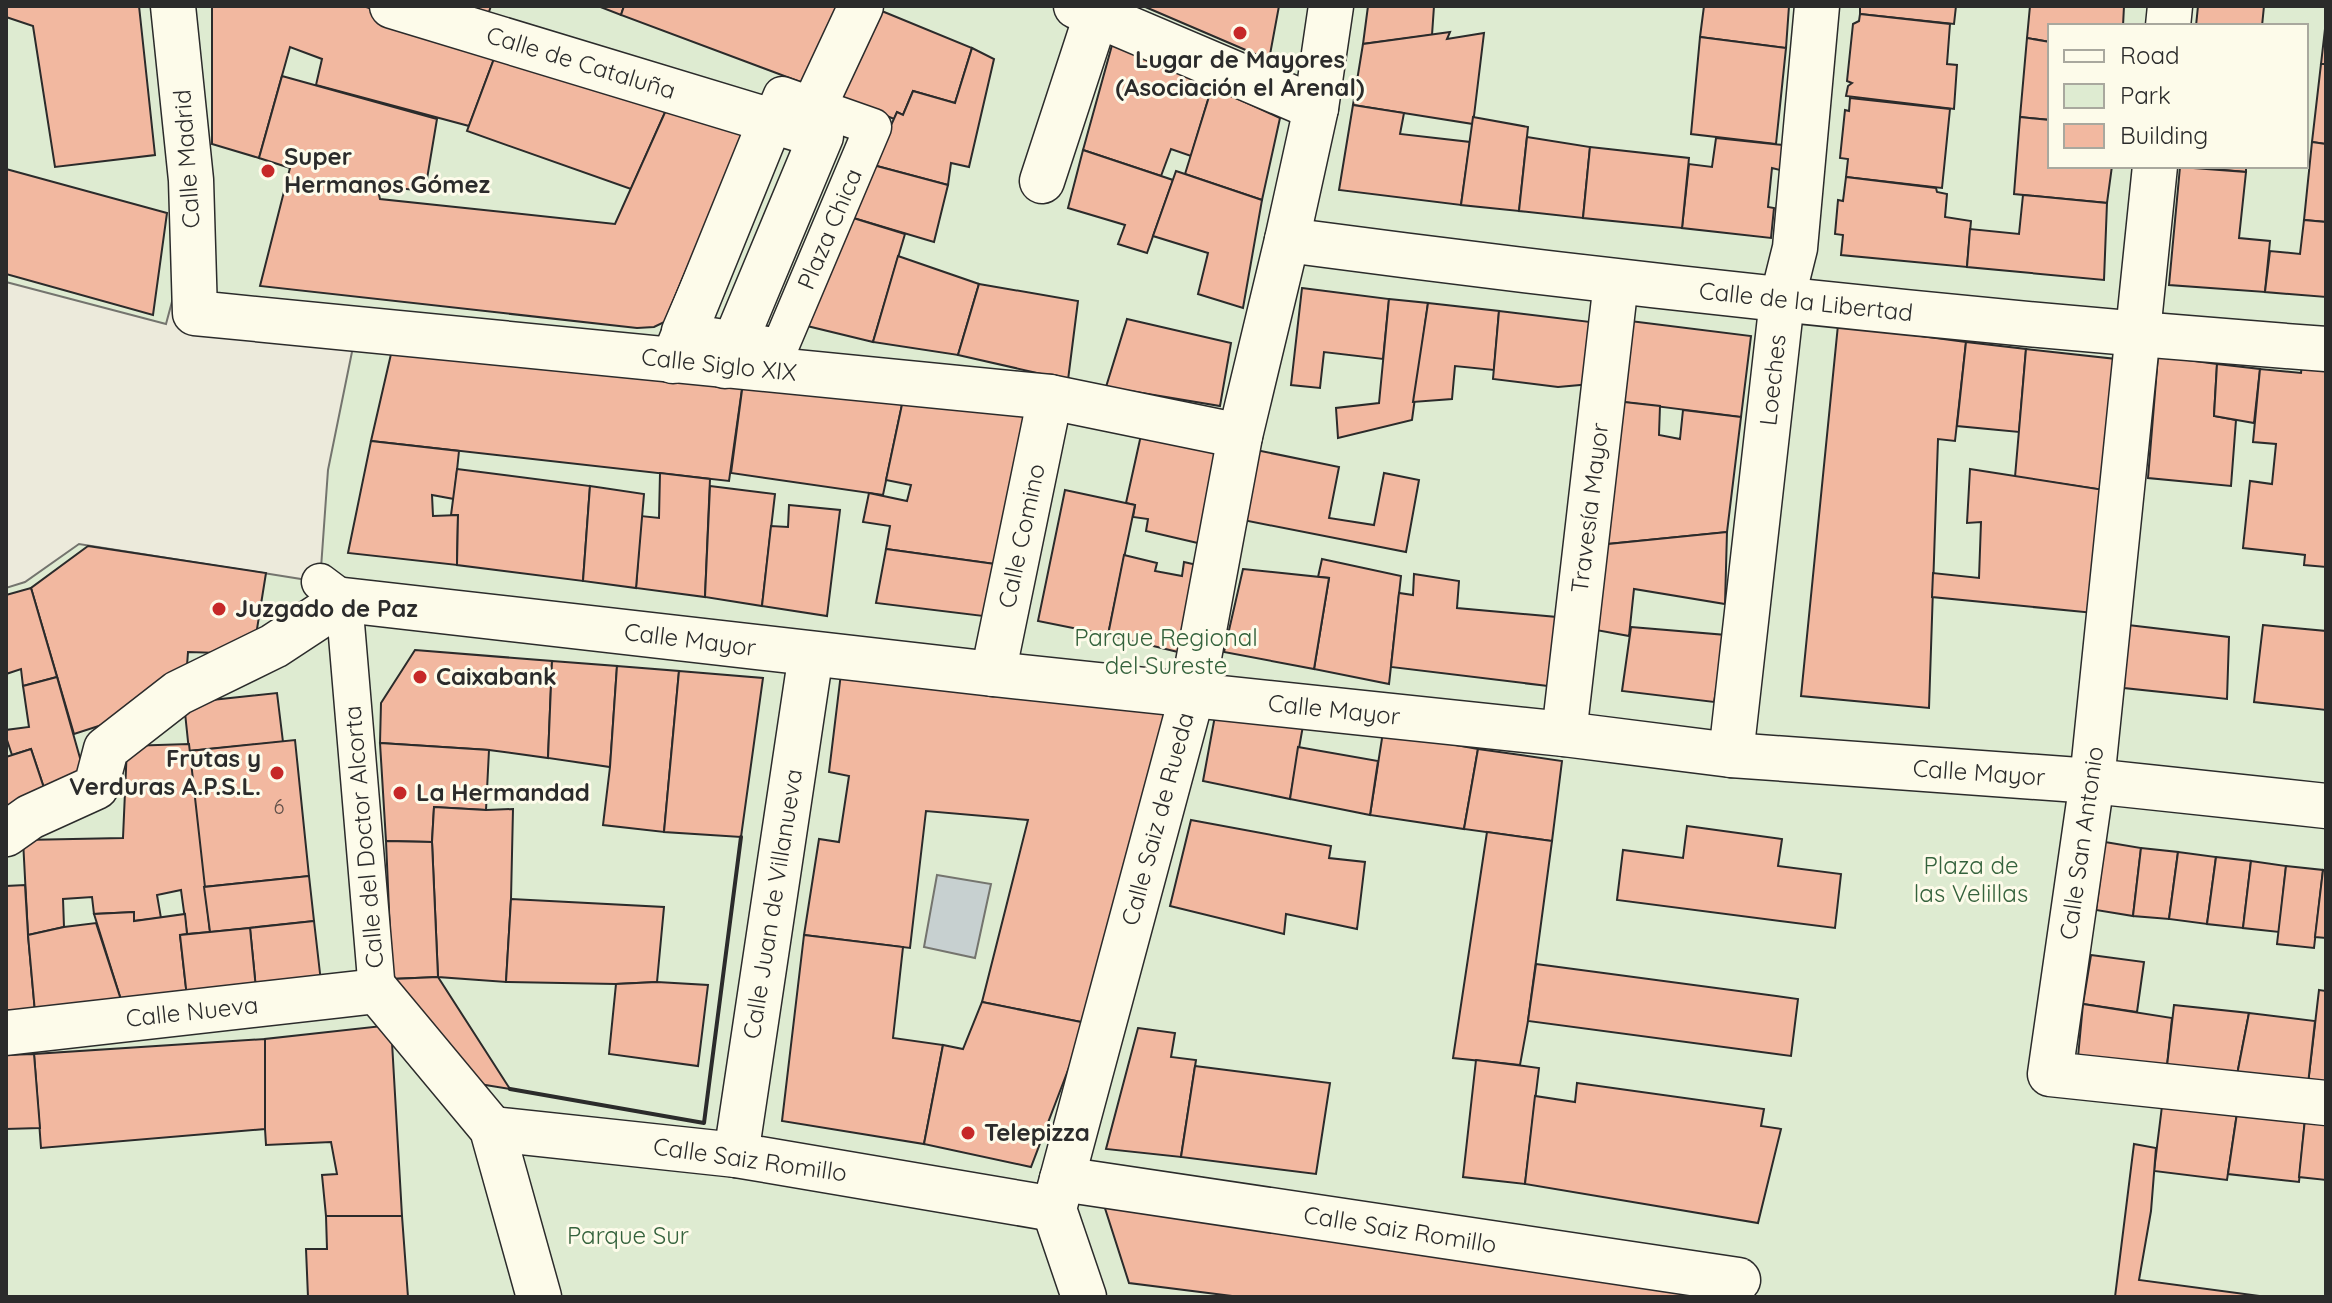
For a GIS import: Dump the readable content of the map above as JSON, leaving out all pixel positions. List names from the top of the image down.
{
  "streets": {
    "street": [
      "Calle de Cataluña",
      "Calle Madrid",
      "Plaza Chica",
      "Calle de la Libertad",
      "Calle Siglo XIX",
      "Loeches",
      "Travesía Mayor",
      "Calle Comino",
      "Calle Mayor",
      "Calle Saiz de Rueda",
      "Calle del Doctor Alcorta",
      "Calle San Antonio",
      "Calle Juan de Villanueva",
      "Calle Nueva",
      "Calle Saiz Romillo"
    ]
  },
  "crossings": [
    ["Calle de Cataluña", "Plaza Chica"],
    ["Calle Madrid", "Calle Siglo XIX"],
    ["Plaza Chica", "Calle Siglo XIX"],
    ["Calle de la Libertad", "Loeches"],
    ["Calle de la Libertad", "Travesía Mayor"],
    ["Calle de la Libertad", "Calle Saiz de Rueda"],
    ["Calle de la Libertad", "Calle San Antonio"],
    ["Calle Siglo XIX", "Calle Comino"],
    ["Calle Siglo XIX", "Calle Saiz de Rueda"],
    ["Loeches", "Calle Mayor"],
    ["Travesía Mayor", "Calle Mayor"],
    ["Calle Comino", "Calle Mayor"],
    ["Calle Mayor", "Calle Saiz de Rueda"],
    ["Calle Mayor", "Calle del Doctor Alcorta"],
    ["Calle Mayor", "Calle San Antonio"],
    ["Calle Mayor", "Calle Juan de Villanueva"],
    ["Calle Saiz de Rueda", "Calle Saiz Romillo"],
    ["Calle del Doctor Alcorta", "Calle Nueva"],
    ["Calle del Doctor Alcorta", "Calle Saiz Romillo"],
    ["Calle Juan de Villanueva", "Calle Saiz Romillo"]
  ],
  "parks": ["Parque Regional del Sureste", "Plaza de las Velillas", "Parque Sur"],
  "places": [
    "Lugar de Mayores (Asociación el Arenal)",
    "Super Hermanos Gómez",
    "Juzgado de Paz",
    "Caixabank",
    "Frutas y Verduras A.P.S.L.",
    "La Hermandad",
    "Telepizza"
  ],
  "house_numbers": ["6"],
  "legend": ["Road", "Park", "Building"]
}
